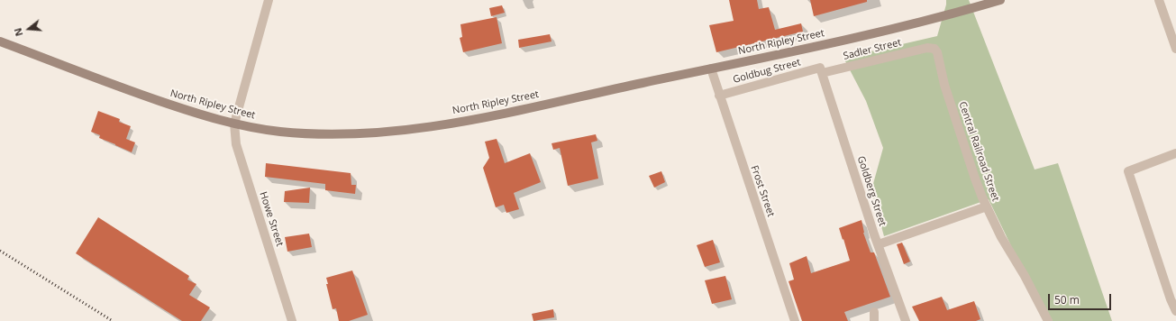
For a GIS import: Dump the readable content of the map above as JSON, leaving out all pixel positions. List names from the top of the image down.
{
  "streets": {
    "main road": ["North Ripley Street"],
    "street": [
      "Sadler Street",
      "Goldbug Street",
      "Central Railroad Street",
      "Frost Street",
      "Goldberg Street",
      "Howe Street"
    ]
  },
  "crossings": [
    ["North Ripley Street", "Frost Street"],
    ["North Ripley Street", "Howe Street"],
    ["Sadler Street", "Goldbug Street"],
    ["Sadler Street", "Central Railroad Street"],
    ["Sadler Street", "Goldberg Street"],
    ["Goldbug Street", "Frost Street"],
    ["Goldbug Street", "Goldberg Street"]
  ],
  "scale_bar": "50 m",
  "north": "left"
}
